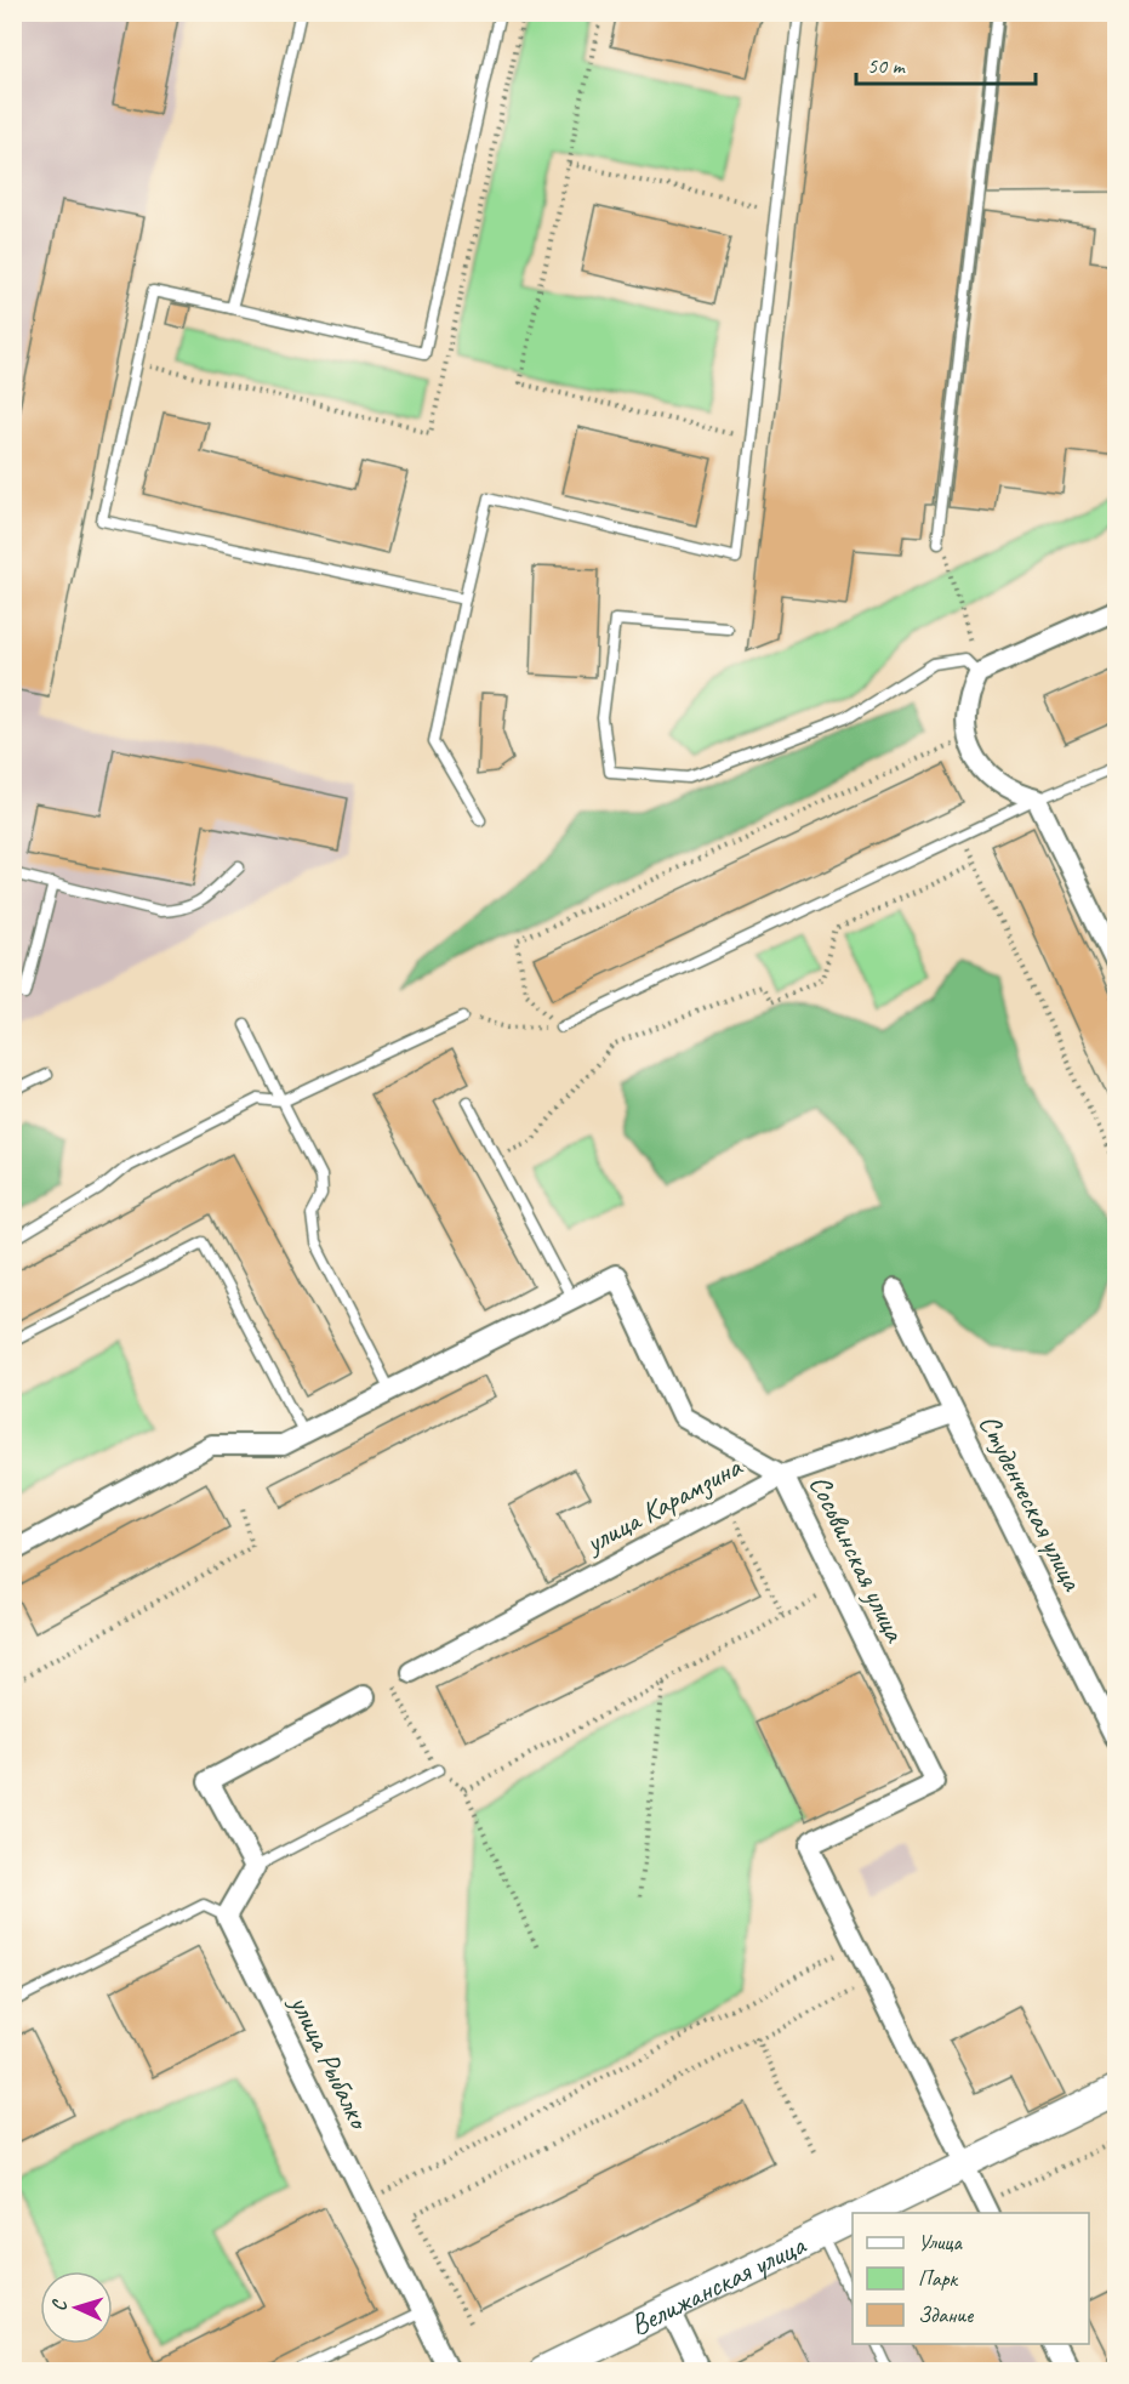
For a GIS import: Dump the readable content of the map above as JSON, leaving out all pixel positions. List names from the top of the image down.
{
  "streets": {
    "street": [
      "Студенческая улица",
      "улица Карамзина",
      "Сосьвинская улица",
      "улица Рыбалко",
      "Велижанская улица"
    ]
  },
  "crossings": [
    ["Студенческая улица", "улица Карамзина"],
    ["улица Карамзина", "Сосьвинская улица"]
  ],
  "legend": ["Улица", "Парк", "Здание"],
  "scale_bar": "50 m",
  "north": "left"
}
